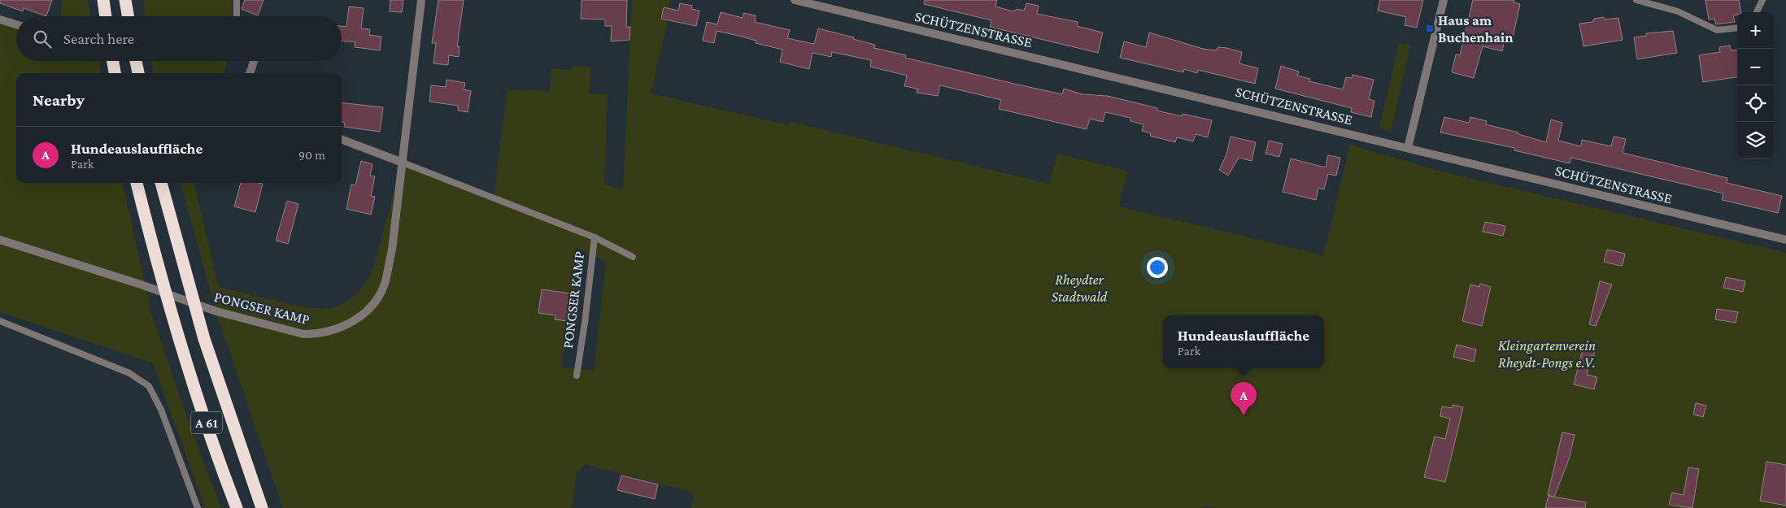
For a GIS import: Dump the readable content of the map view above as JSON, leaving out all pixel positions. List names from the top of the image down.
{
  "streets": {
    "highway": ["A 61"],
    "street": ["SCHÜTZENSTRASSE", "PONGSER KAMP"]
  },
  "parks": ["Rheydter Stadtwald", "Kleingartenverein Rheydt-Pongs e.V."],
  "places": {
    "transit": ["Haus am Buchenhain"]
  },
  "page": {
    "map_buttons": ["+", "−"],
    "search": "Search here",
    "heading": "Nearby",
    "list": [
      {
        "mark": "A",
        "name": "Hundeauslauffläche",
        "note": "Park",
        "value": "90 m"
      }
    ],
    "popup": ["Hundeauslauffläche", "Park"],
    "pins": "A"
  }
}
